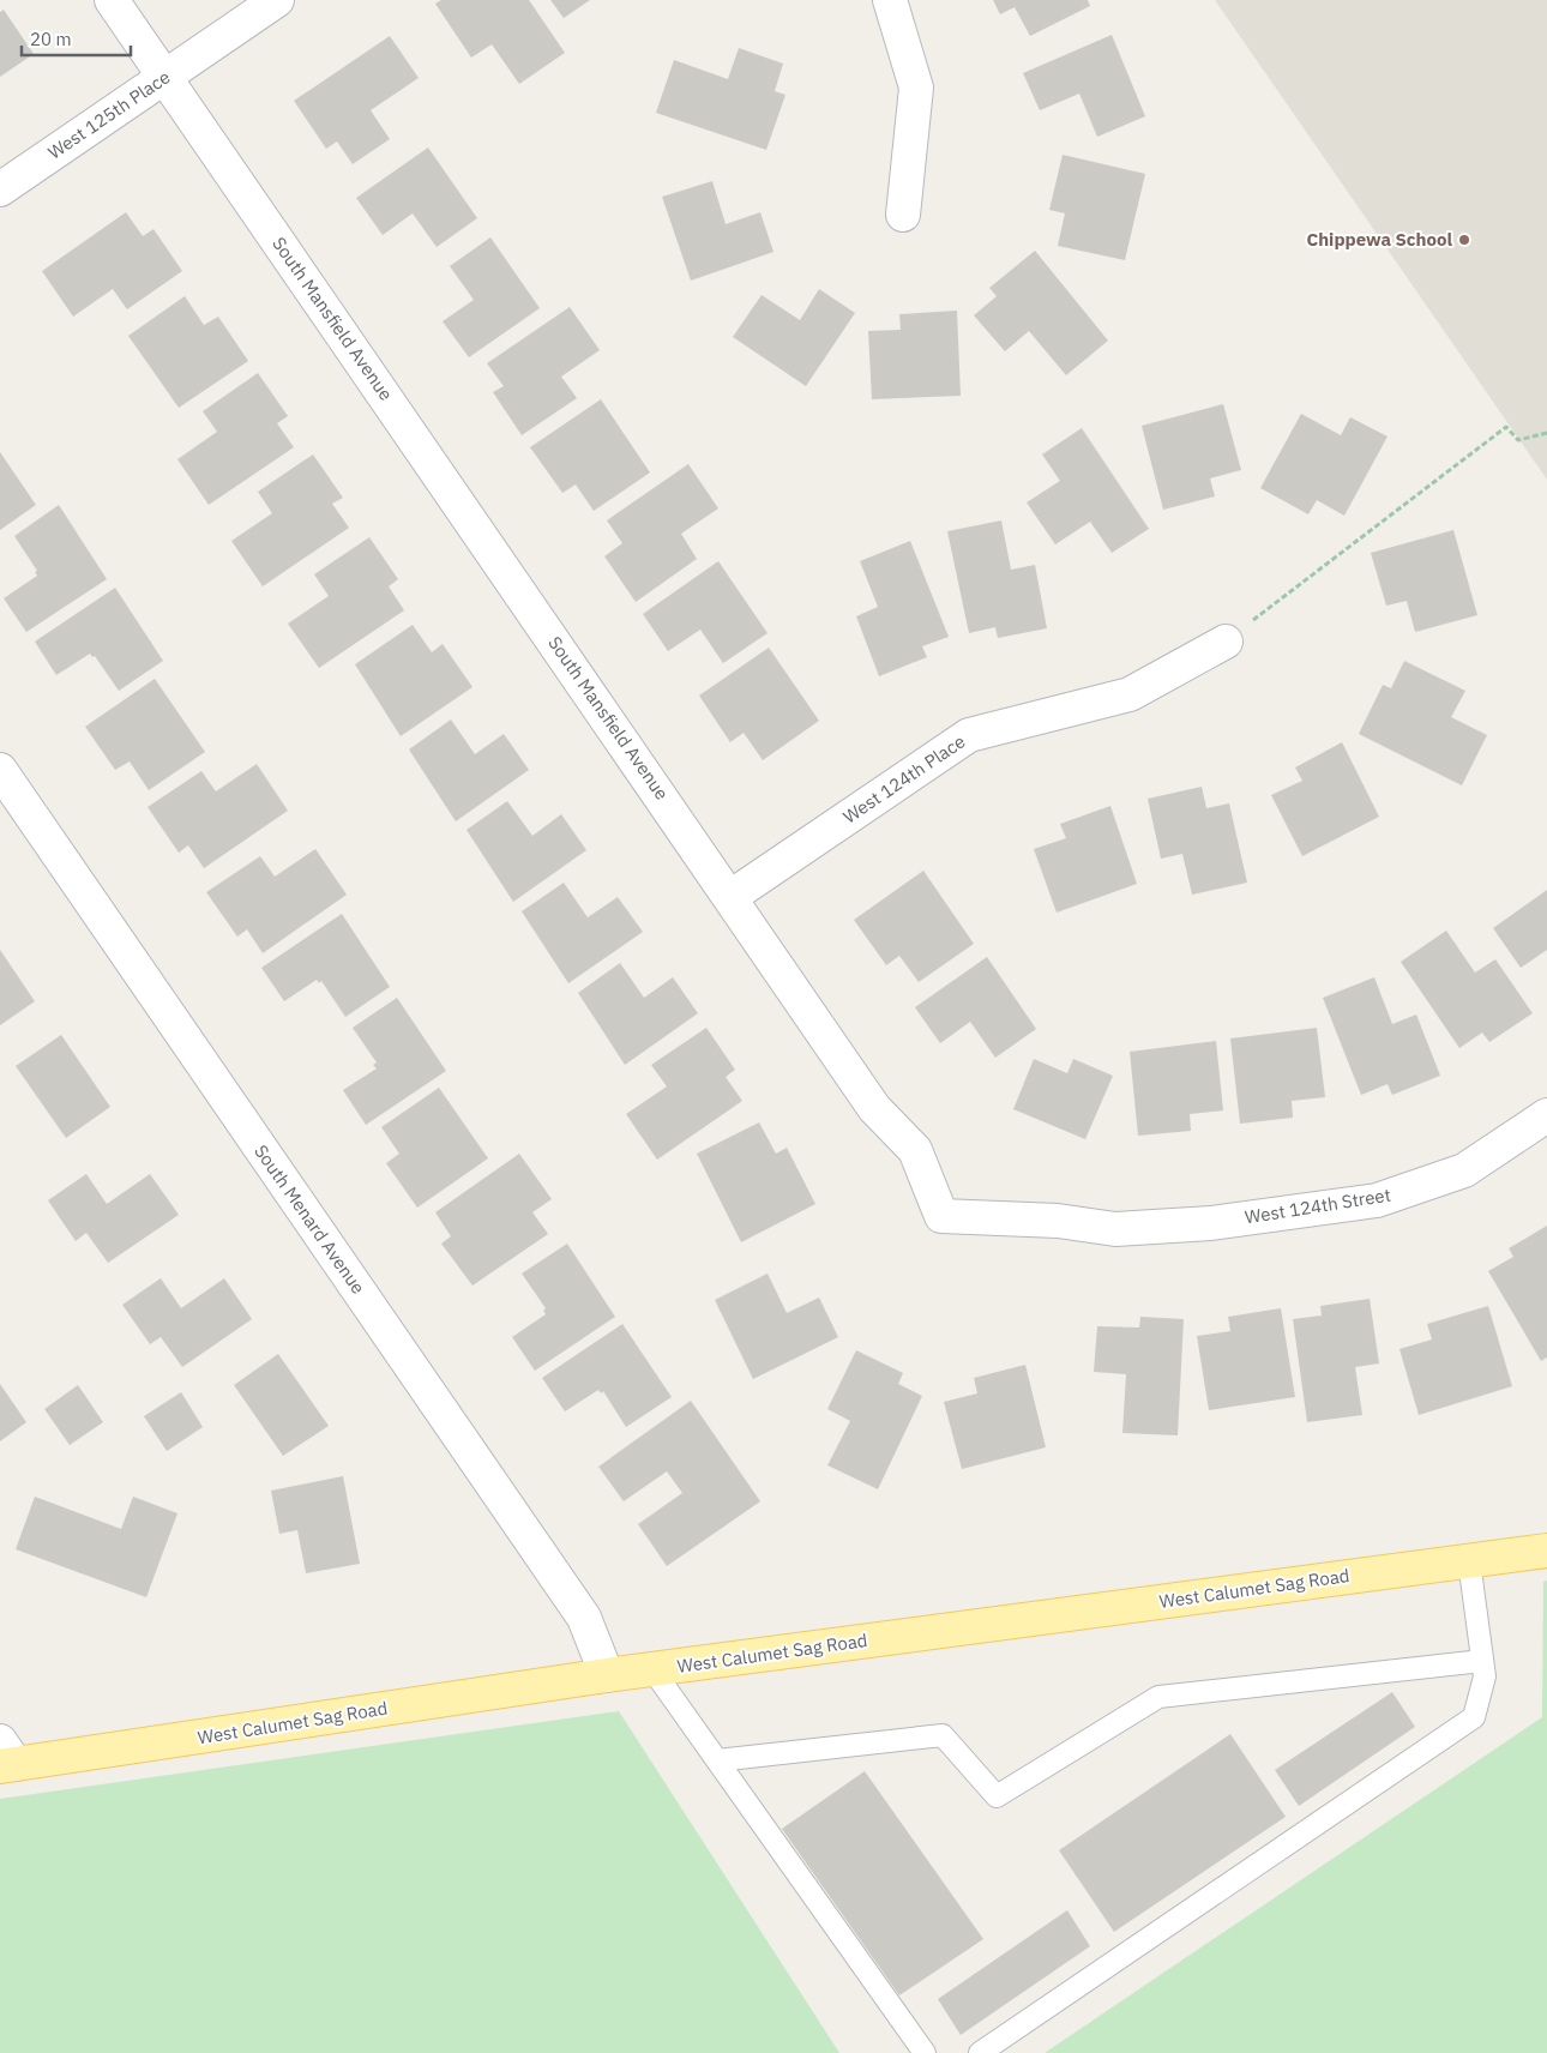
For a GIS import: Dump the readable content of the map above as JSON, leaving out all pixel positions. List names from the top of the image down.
{
  "streets": {
    "main road": ["West Calumet Sag Road"],
    "street": [
      "West 125th Place",
      "South Mansfield Avenue",
      "West 124th Place",
      "West 124th Street",
      "South Menard Avenue"
    ]
  },
  "crossings": [
    ["West 125th Place", "South Mansfield Avenue"],
    ["South Mansfield Avenue", "West 124th Place"],
    ["South Mansfield Avenue", "West 124th Street"],
    ["South Menard Avenue", "West Calumet Sag Road"]
  ],
  "places": ["Chippewa School"],
  "scale_bar": "20 m"
}
